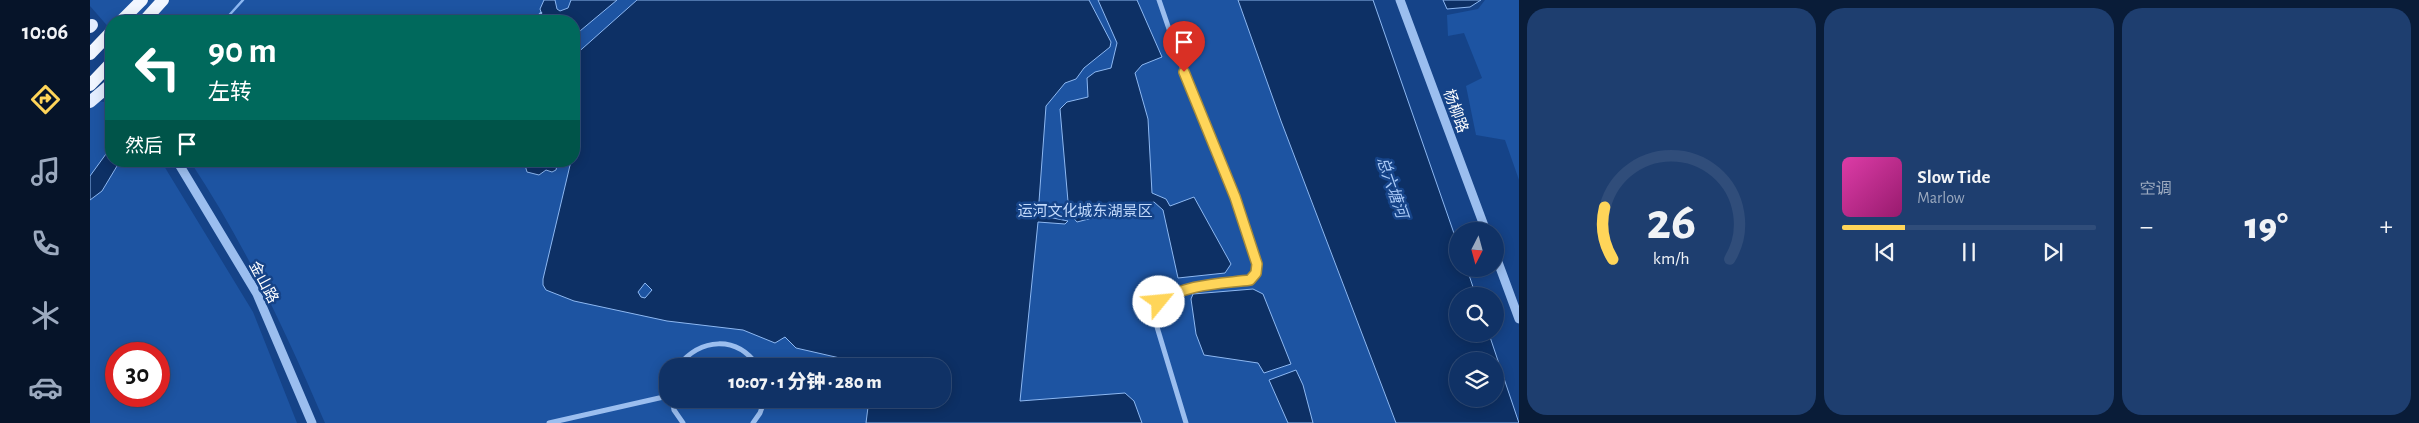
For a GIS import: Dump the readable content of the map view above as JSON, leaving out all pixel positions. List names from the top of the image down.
{
  "streets": {
    "street": ["杨柳路", "金山路"]
  },
  "water": ["总六塘河"],
  "parks": ["运河文化城东湖景区"],
  "north": "bottom",
  "page": {
    "tabs": "10:06",
    "tile": "空调",
    "turn": ["90 m", "左转"],
    "then": "然后",
    "song": ["Slow Tide", "Marlow"],
    "heat": ["−", "19°", "+"],
    "limit": "30",
    "trip": "10:07 · 1 分钟 · 280 m",
    "gauge": ["26", "km/h"]
  }
}
